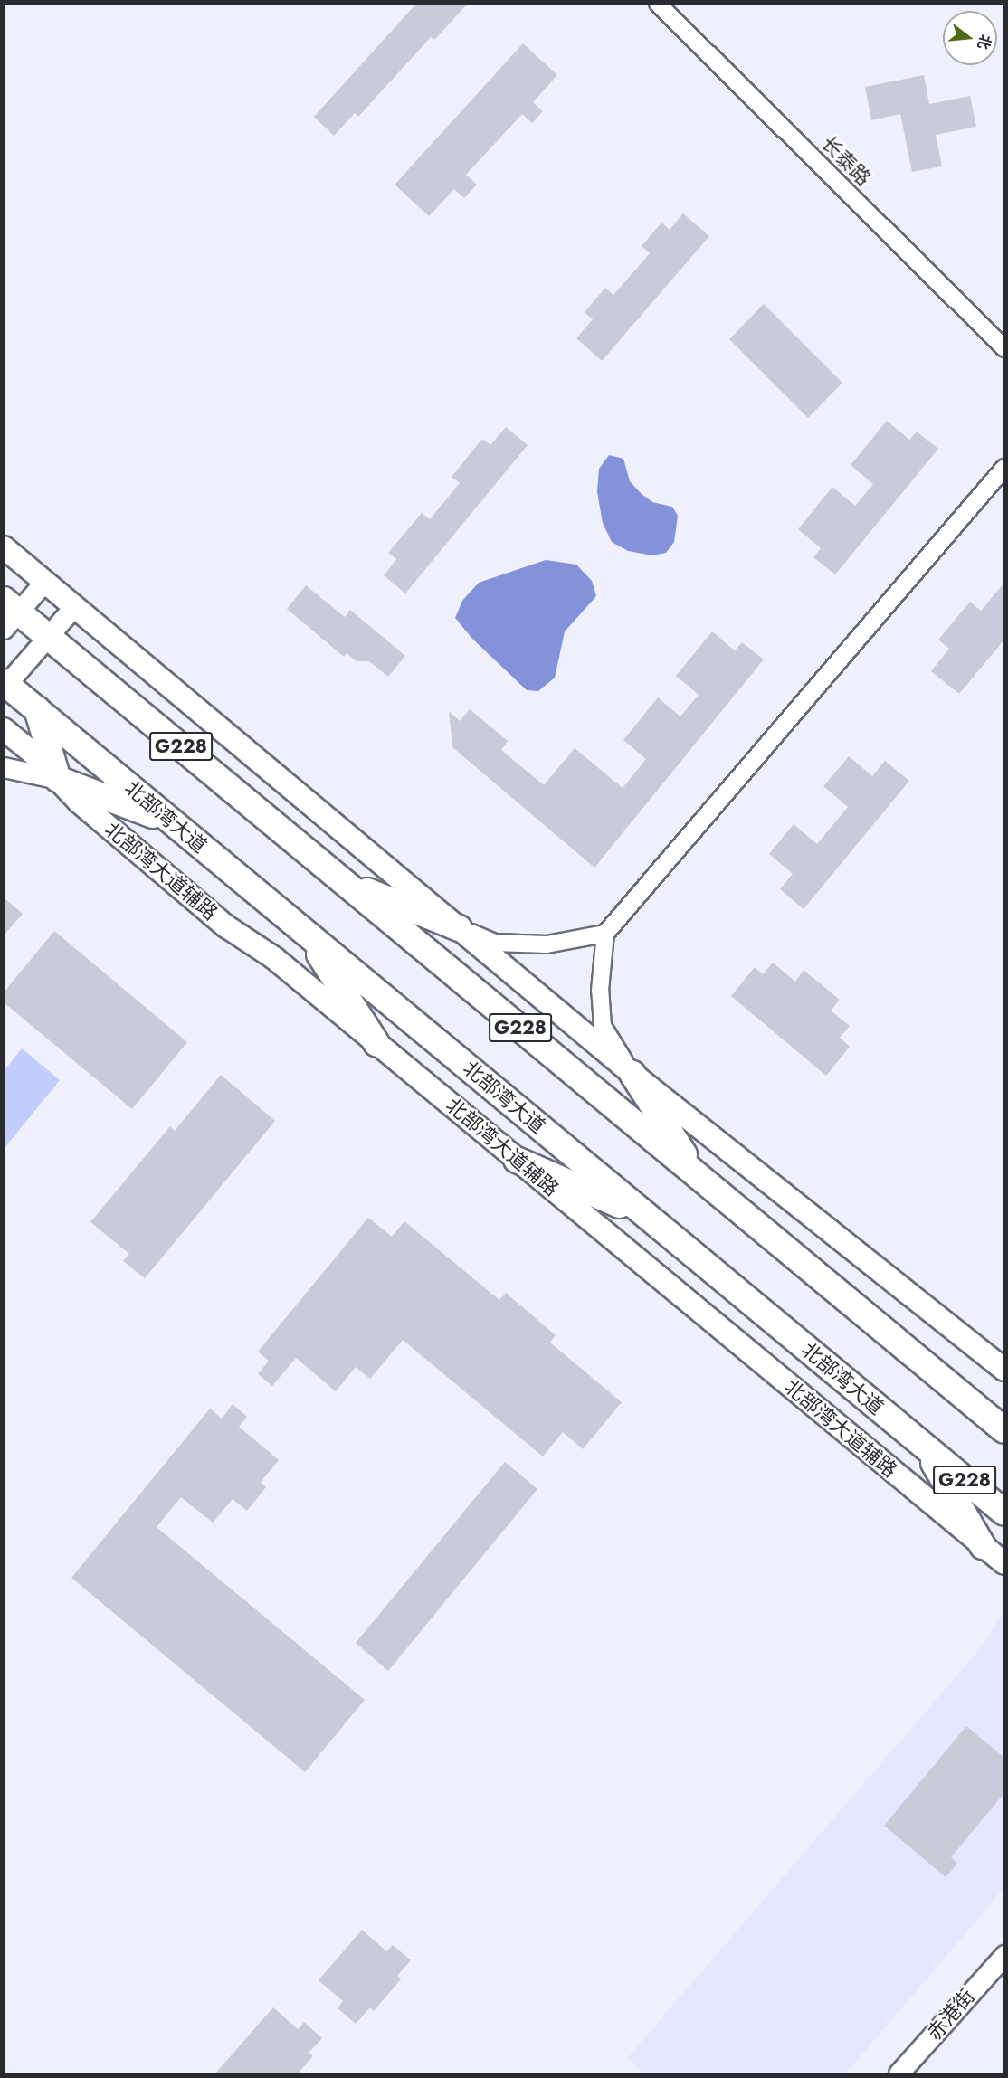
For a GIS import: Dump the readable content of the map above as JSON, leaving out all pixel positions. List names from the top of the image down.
{
  "streets": {
    "highway": ["G228", "北部湾大道"],
    "main road": ["北部湾大道辅路"],
    "street": ["长泰路", "赤港街"]
  },
  "north": "right"
}
